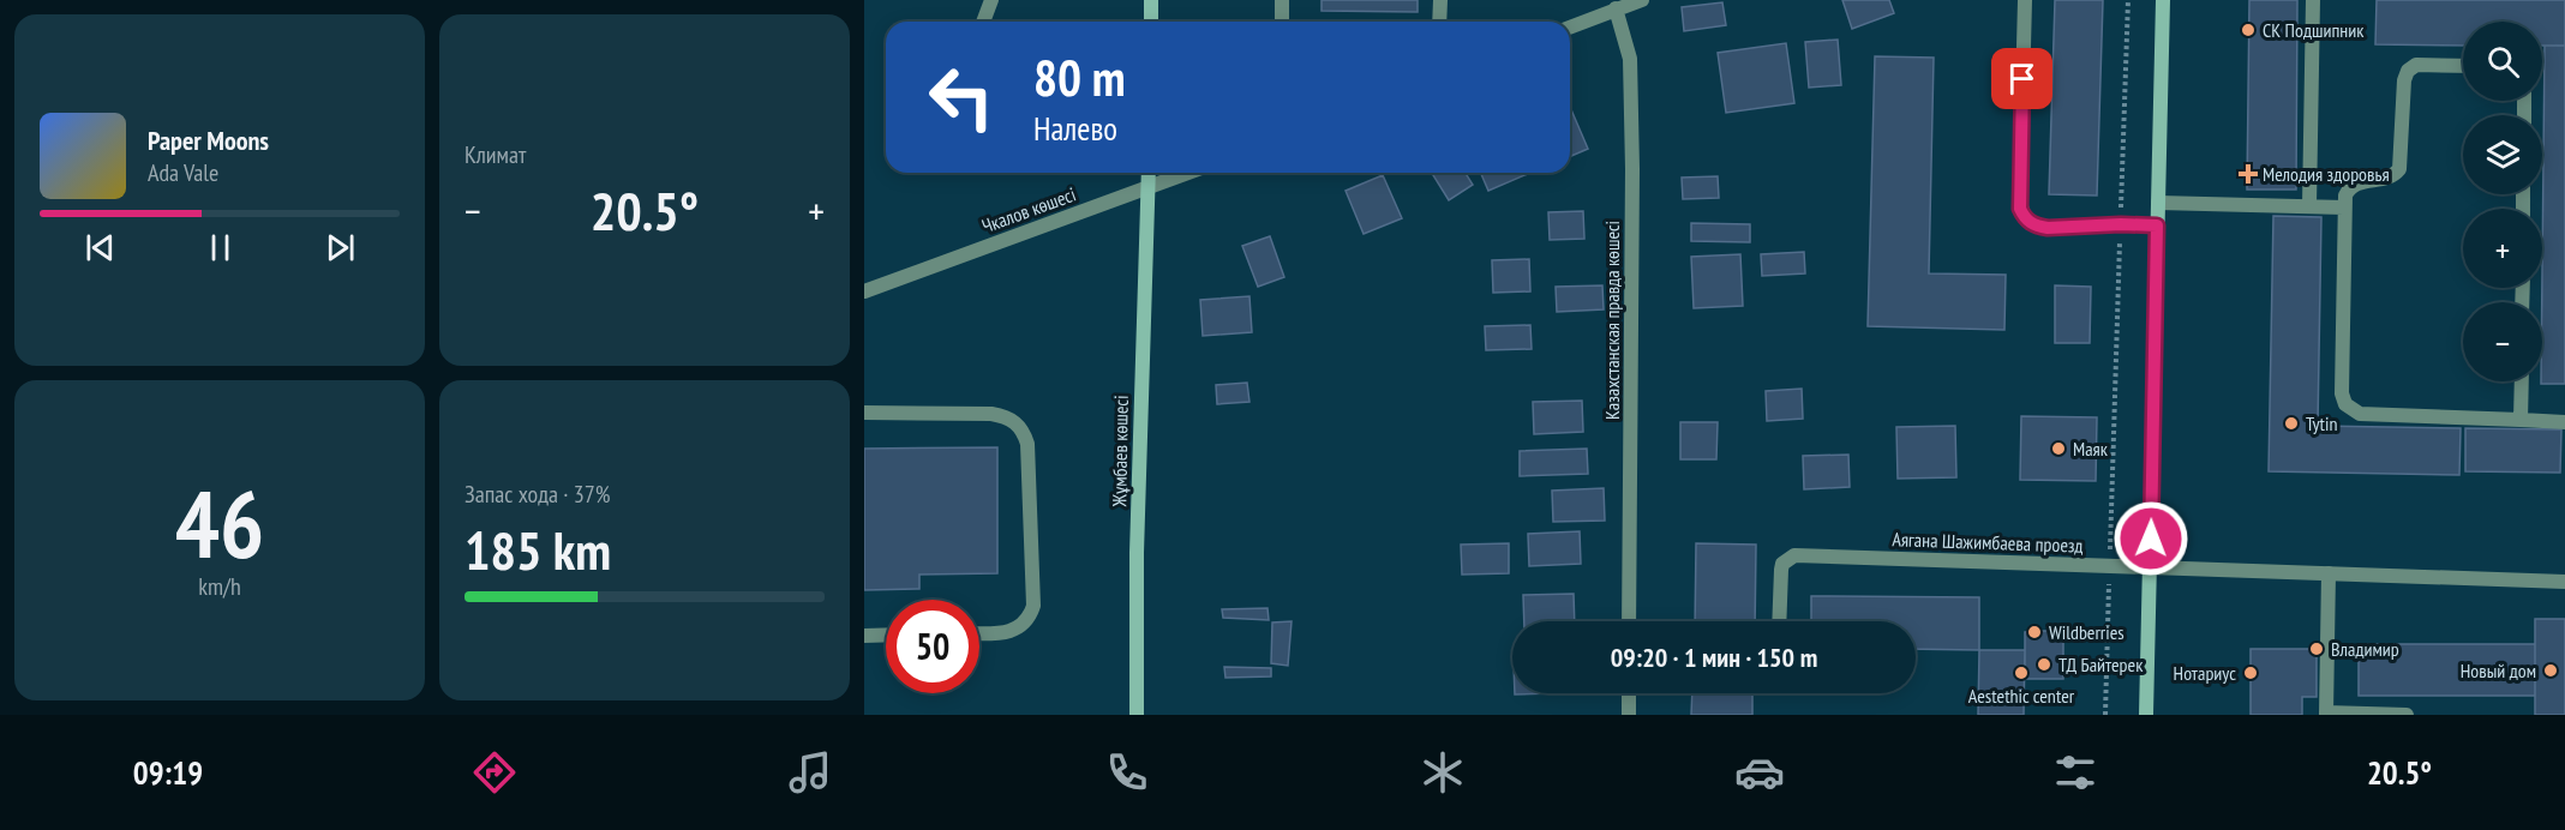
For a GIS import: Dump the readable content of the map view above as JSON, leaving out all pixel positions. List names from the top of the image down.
{
  "streets": {
    "main road": ["Жұмбаев көшесі"],
    "street": ["Чкалов көшесі", "Казахстанская правда көшесі", "Аягана Шажимбаева проезд"]
  },
  "crossings": [
    ["Чкалов көшесі", "Жұмбаев көшесі"]
  ],
  "places": {
    "other": [
      "СК Подшипник",
      "Tytin",
      "Маяк",
      "Wildberries",
      "Владимир",
      "ТД Байтерек",
      "Новый дом",
      "Aestethic center",
      "Нотариус"
    ],
    "health": ["Мелодия здоровья"]
  },
  "page": {
    "tile": [
      "Климат",
      ["46", "km/h"],
      ["Запас хода · 37%", "185 km"]
    ],
    "map_buttons": ["+", "−"],
    "turn": ["80 m", "Налево"],
    "song": ["Paper Moons", "Ada Vale"],
    "heat": ["−", "20.5°", "+"],
    "limit": "50",
    "trip": "09:20 · 1 мин · 150 m",
    "tabs": ["09:19", "20.5°"]
  }
}
